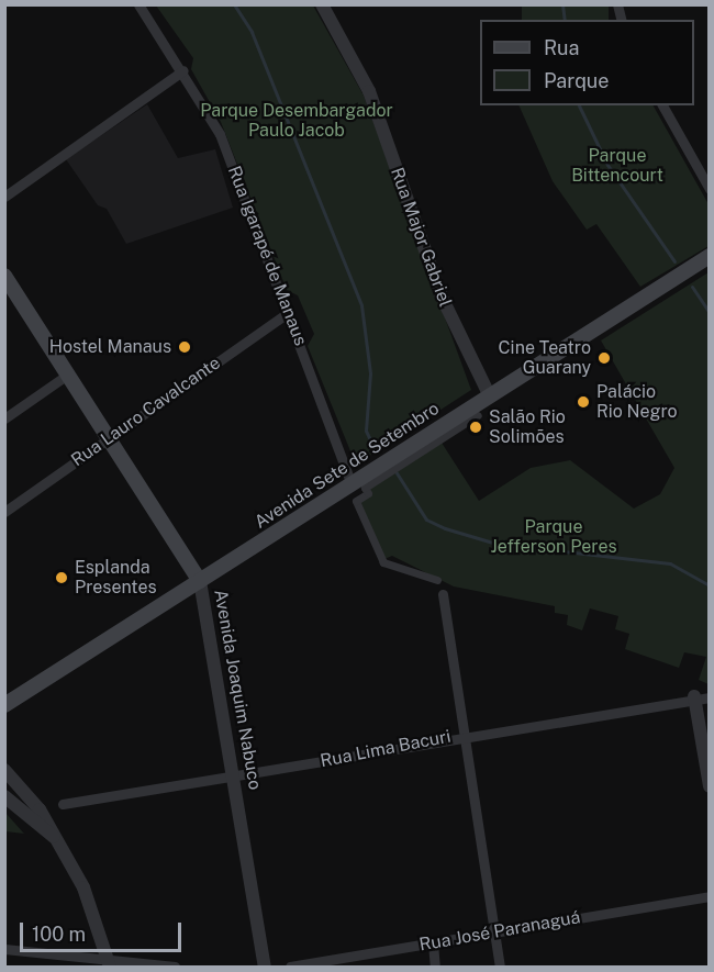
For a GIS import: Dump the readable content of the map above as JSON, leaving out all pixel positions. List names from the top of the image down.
{
  "streets": {
    "main road": ["Avenida Sete de Setembro", "Avenida Joaquim Nabuco"],
    "street": [
      "Rua Major Gabriel",
      "Rua Igarapé de Manaus",
      "Rua Lauro Cavalcante",
      "Rua Lima Bacuri",
      "Rua José Paranaguá"
    ]
  },
  "crossings": [
    ["Rua Major Gabriel", "Avenida Sete de Setembro"],
    ["Rua Igarapé de Manaus", "Rua Lauro Cavalcante"],
    ["Rua Igarapé de Manaus", "Avenida Sete de Setembro"],
    ["Rua Lauro Cavalcante", "Avenida Joaquim Nabuco"],
    ["Avenida Sete de Setembro", "Avenida Joaquim Nabuco"],
    ["Avenida Joaquim Nabuco", "Rua Lima Bacuri"]
  ],
  "parks": ["Parque Desembargador Paulo Jacob", "Parque Bittencourt", "Parque Jefferson Peres"],
  "places": [
    "Hostel Manaus",
    "Cine Teatro Guarany",
    "Palácio Rio Negro",
    "Salão Rio Solimões",
    "Esplanda Presentes"
  ],
  "legend": ["Rua", "Parque"],
  "scale_bar": "100 m"
}
